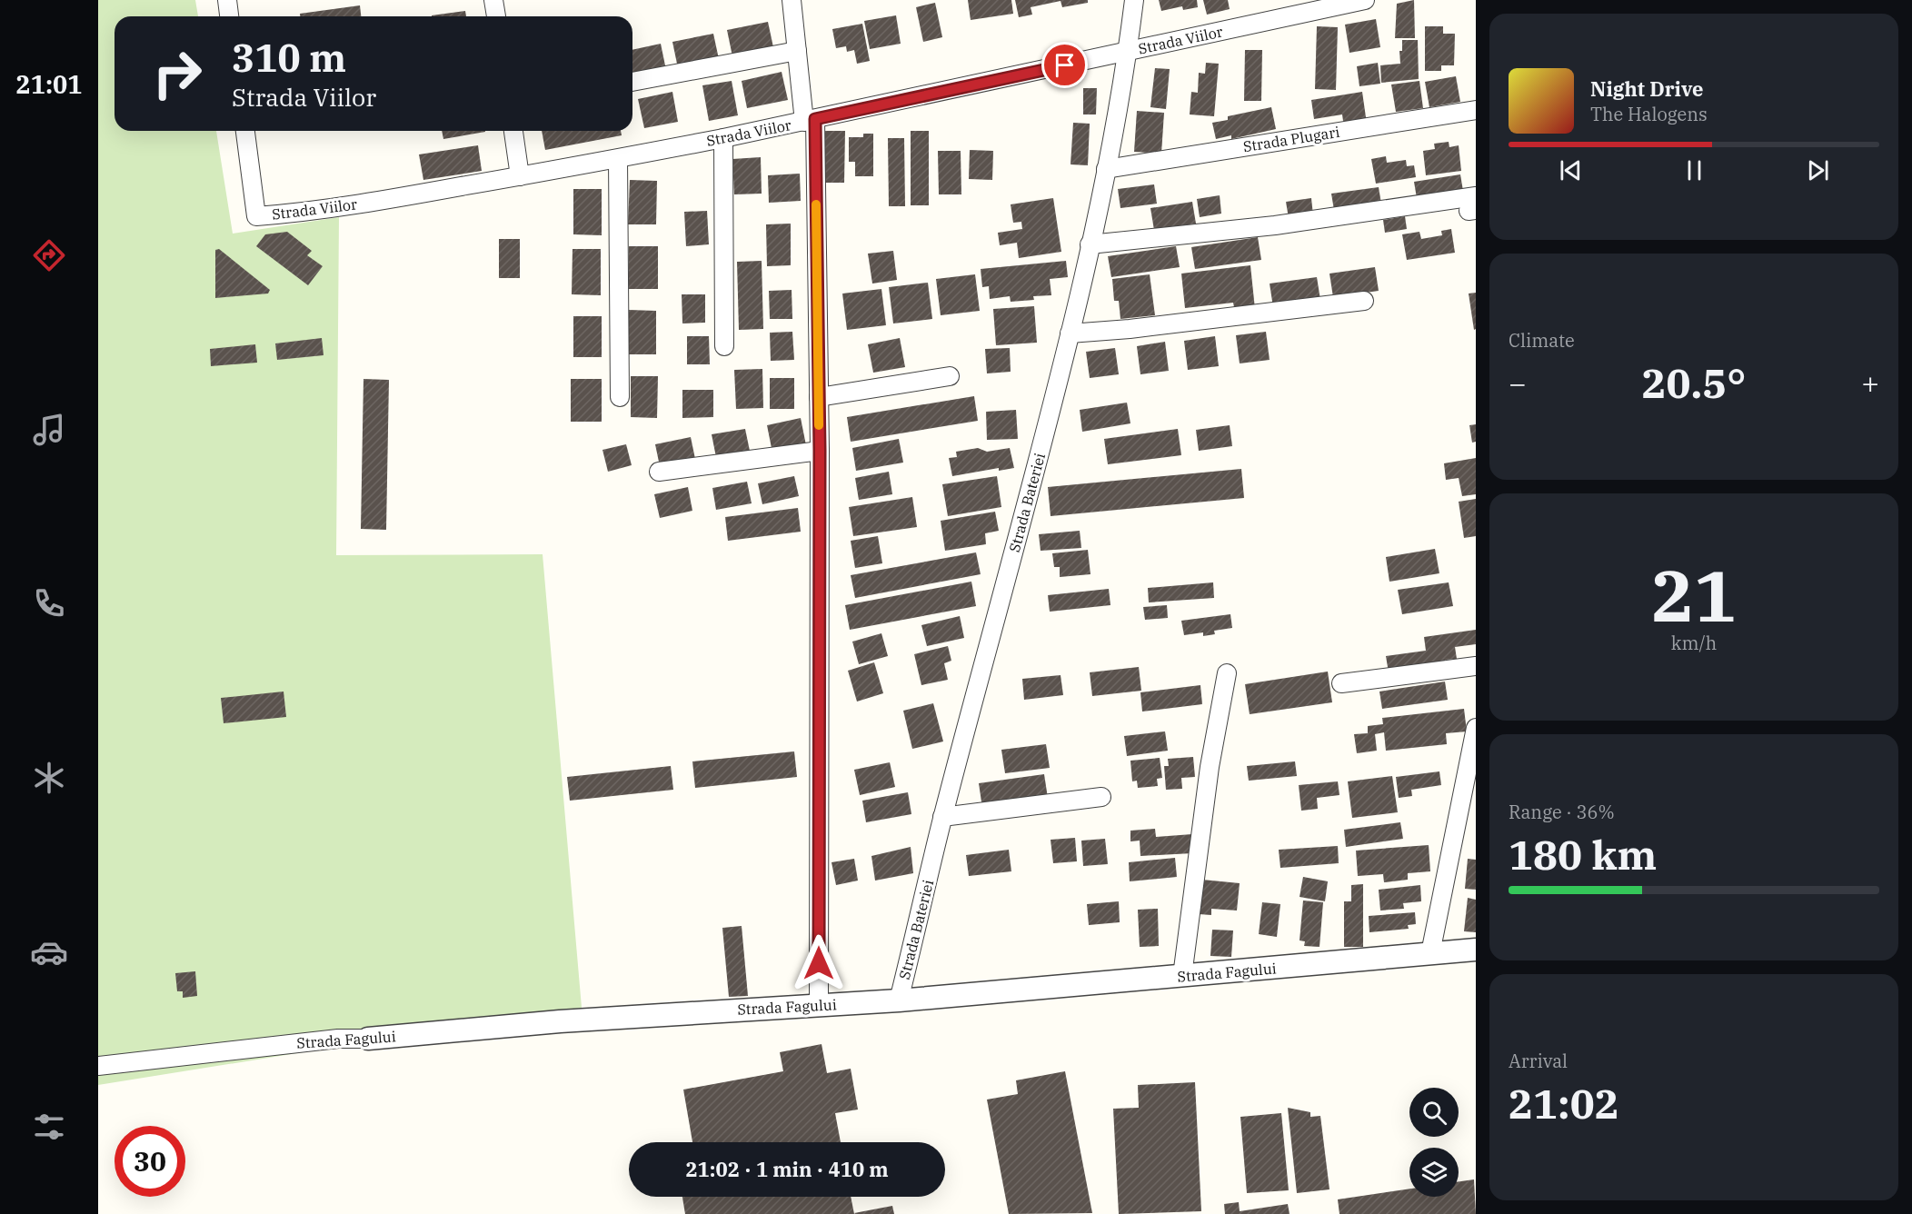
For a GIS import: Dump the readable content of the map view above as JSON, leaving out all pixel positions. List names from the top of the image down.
{
  "streets": {
    "street": [
      "Strada Viilor",
      "Strada Plugari",
      "Strada Bateriei",
      "Strada Fagului"
    ]
  },
  "crossings": [
    ["Strada Viilor", "Strada Bateriei"],
    ["Strada Plugari", "Strada Bateriei"],
    ["Strada Bateriei", "Strada Fagului"]
  ],
  "page": {
    "tabs": "21:01",
    "turn": ["310 m", "Strada Viilor"],
    "song": ["Night Drive", "The Halogens"],
    "tile": [
      "Climate",
      ["21", "km/h"],
      ["Range · 36%", "180 km"],
      ["Arrival", "21:02"]
    ],
    "heat": ["−", "20.5°", "+"],
    "limit": "30",
    "trip": "21:02 · 1 min · 410 m"
  }
}
